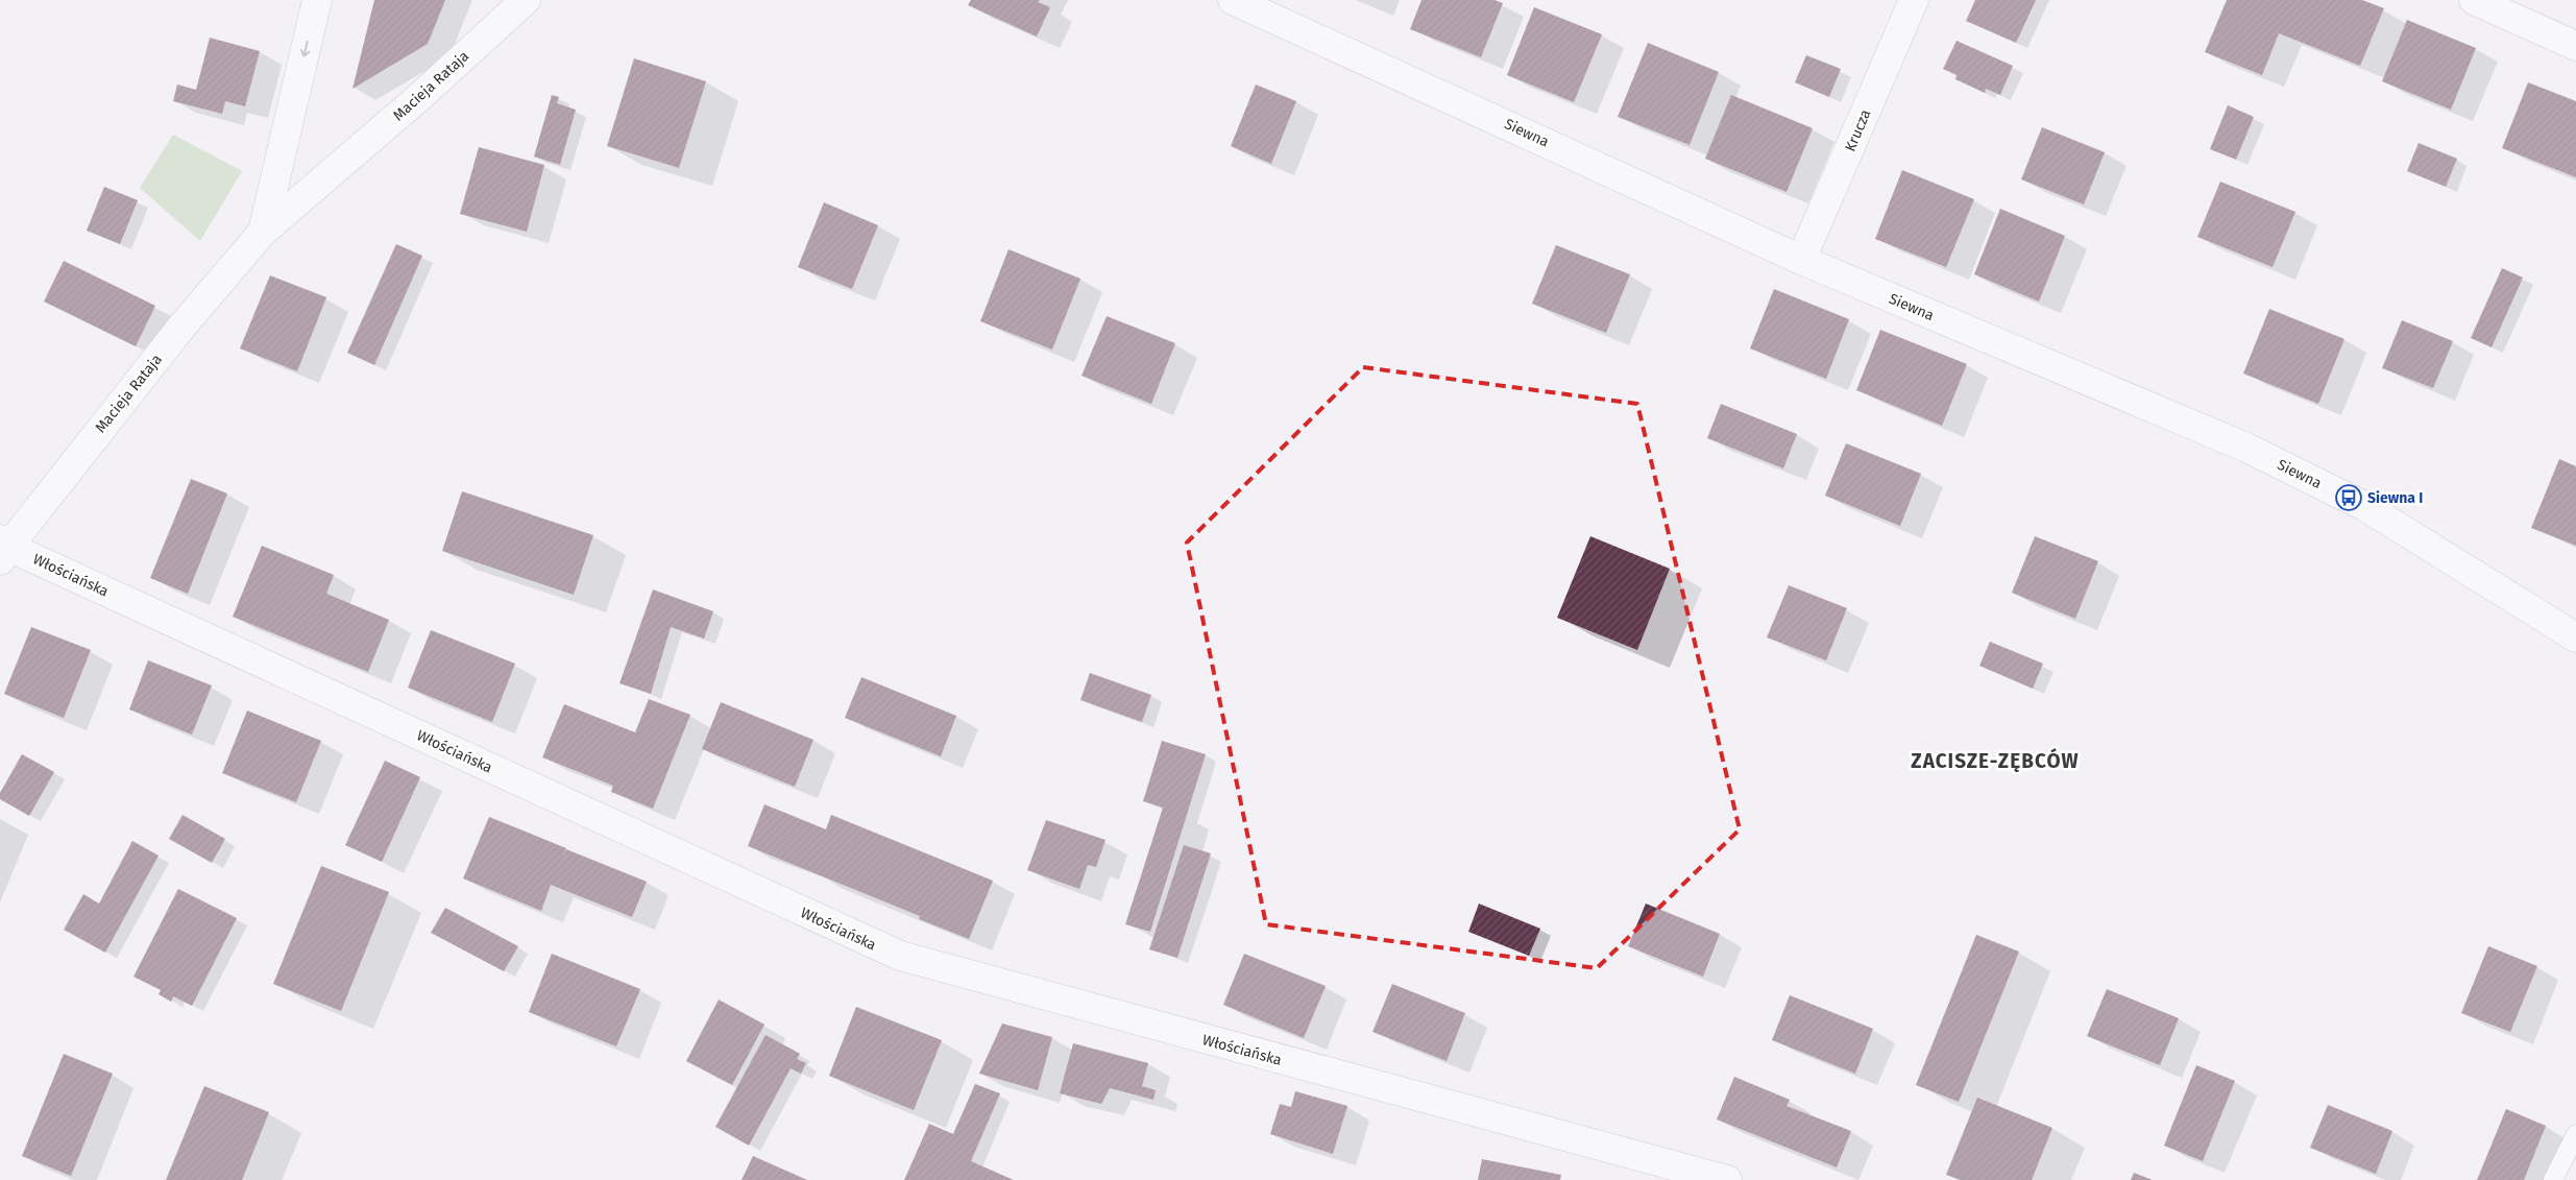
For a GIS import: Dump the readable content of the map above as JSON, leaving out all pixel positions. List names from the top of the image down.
{
  "streets": {
    "street": [
      "Macieja Rataja",
      "Krucza",
      "Siewna",
      "Włościańska"
    ]
  },
  "crossings": [
    ["Macieja Rataja", "Włościańska"],
    ["Krucza", "Siewna"]
  ],
  "districts": ["ZACISZE-ZĘBCÓW"],
  "places": {
    "bus stop": ["Siewna I"]
  }
}
